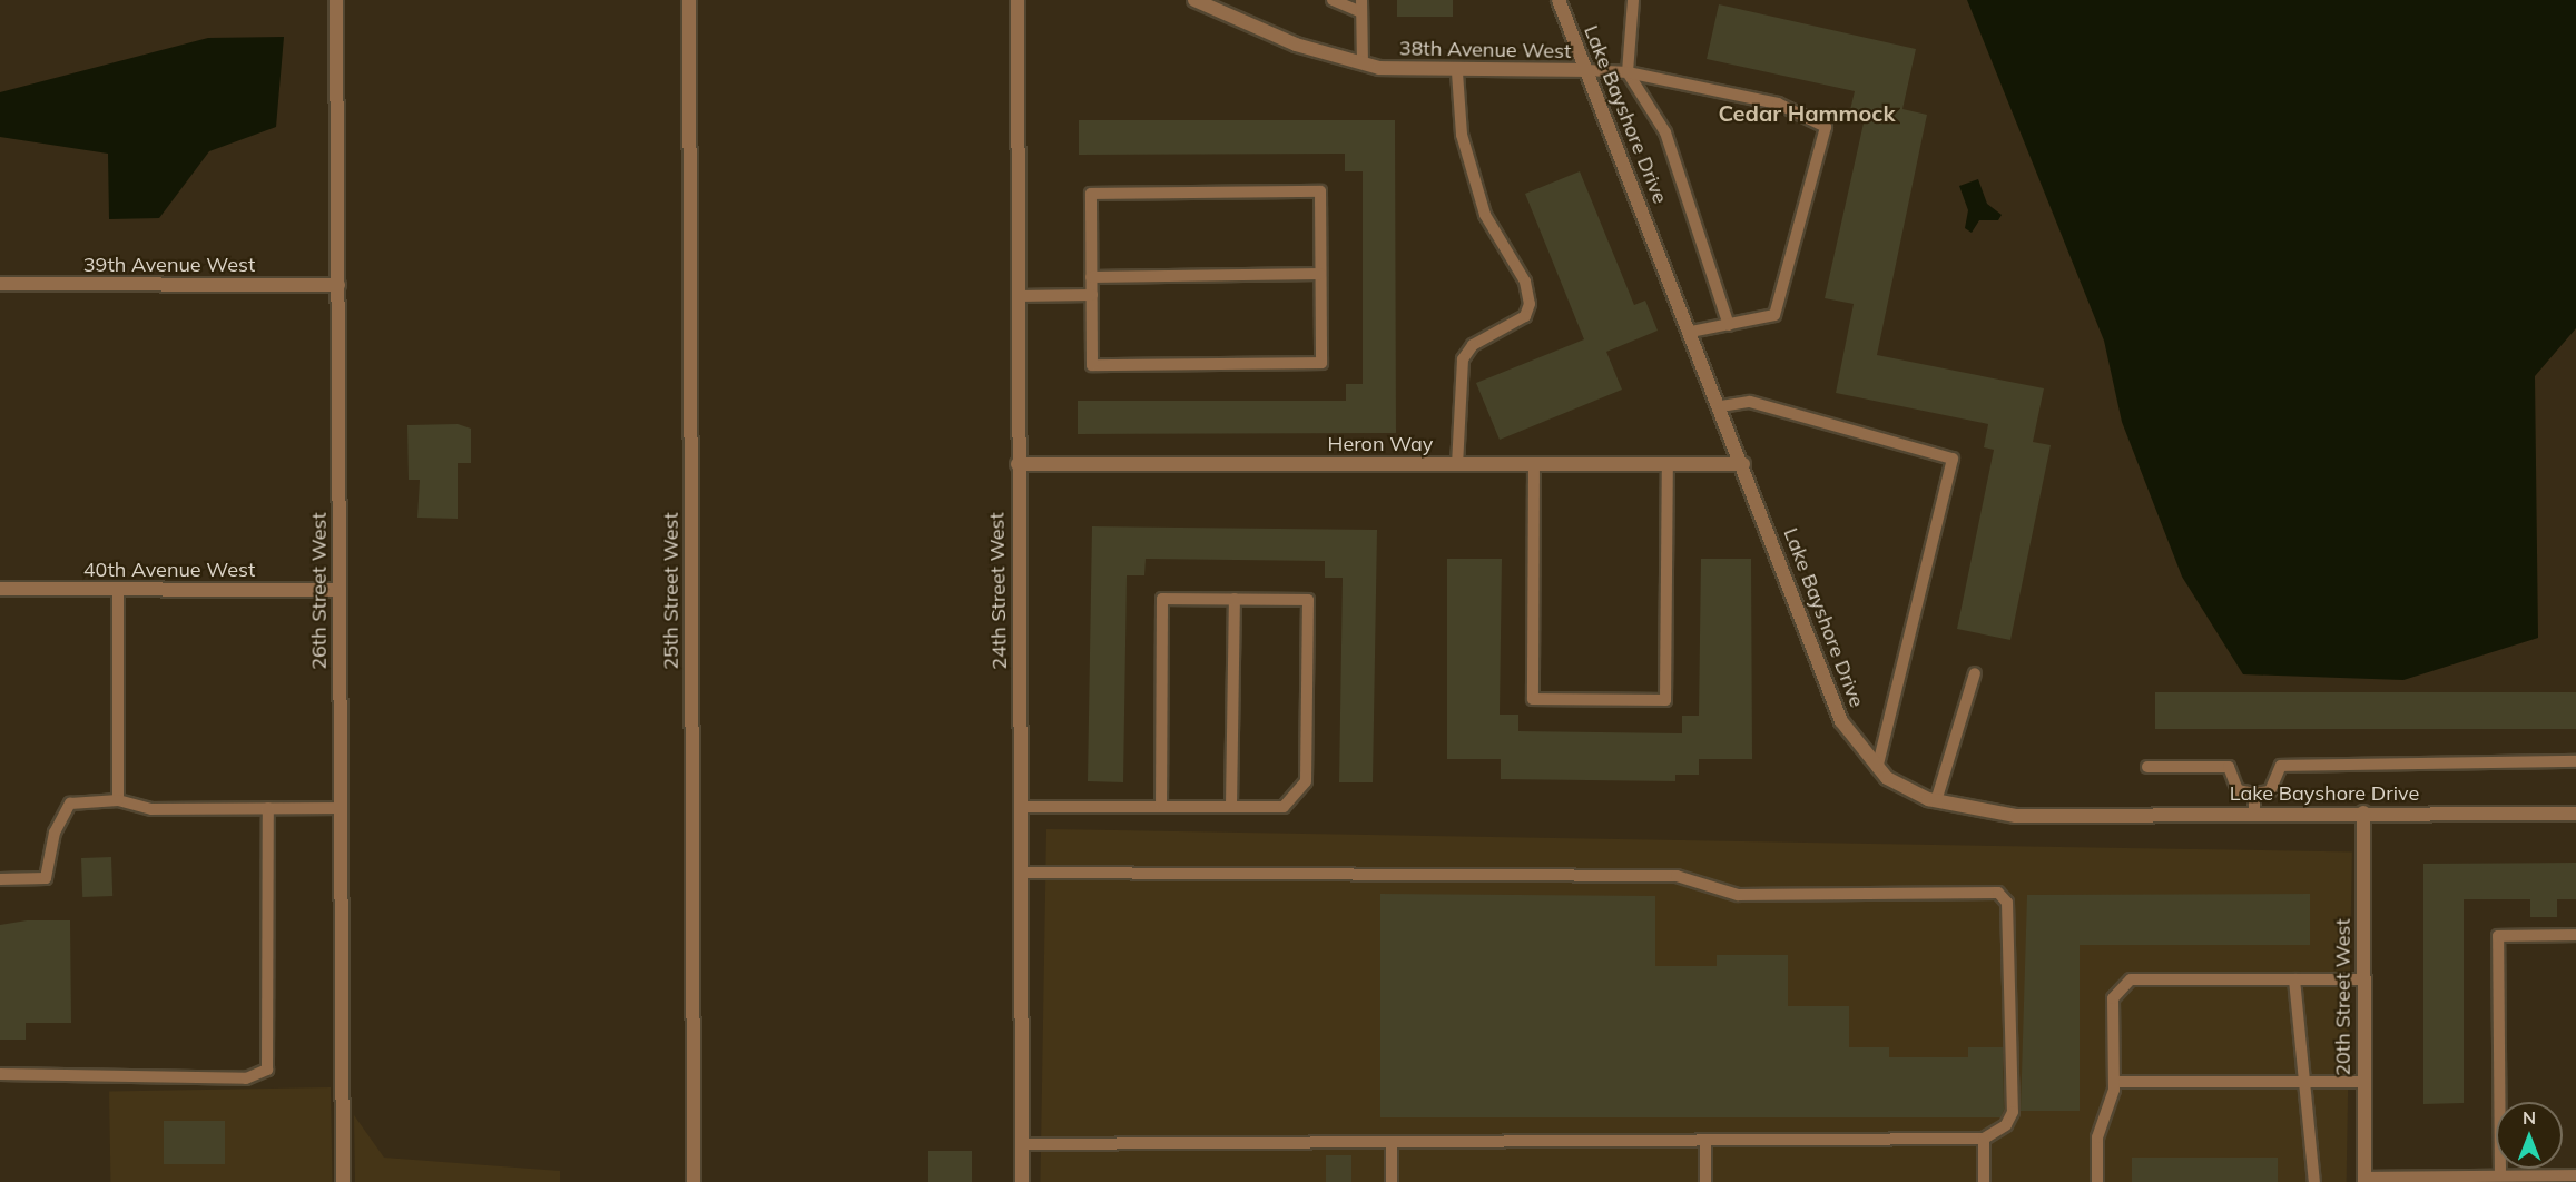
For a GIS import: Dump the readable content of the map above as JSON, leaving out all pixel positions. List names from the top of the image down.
{
  "streets": {
    "street": [
      "38th Avenue West",
      "Lake Bayshore Drive",
      "39th Avenue West",
      "Heron Way",
      "40th Avenue West",
      "26th Street West",
      "25th Street West",
      "24th Street West",
      "20th Street West"
    ]
  },
  "crossings": [
    ["38th Avenue West", "Lake Bayshore Drive"],
    ["Lake Bayshore Drive", "Heron Way"],
    ["Lake Bayshore Drive", "20th Street West"],
    ["39th Avenue West", "26th Street West"],
    ["Heron Way", "24th Street West"],
    ["40th Avenue West", "26th Street West"]
  ],
  "districts": ["Cedar Hammock"],
  "north": "top"
}
